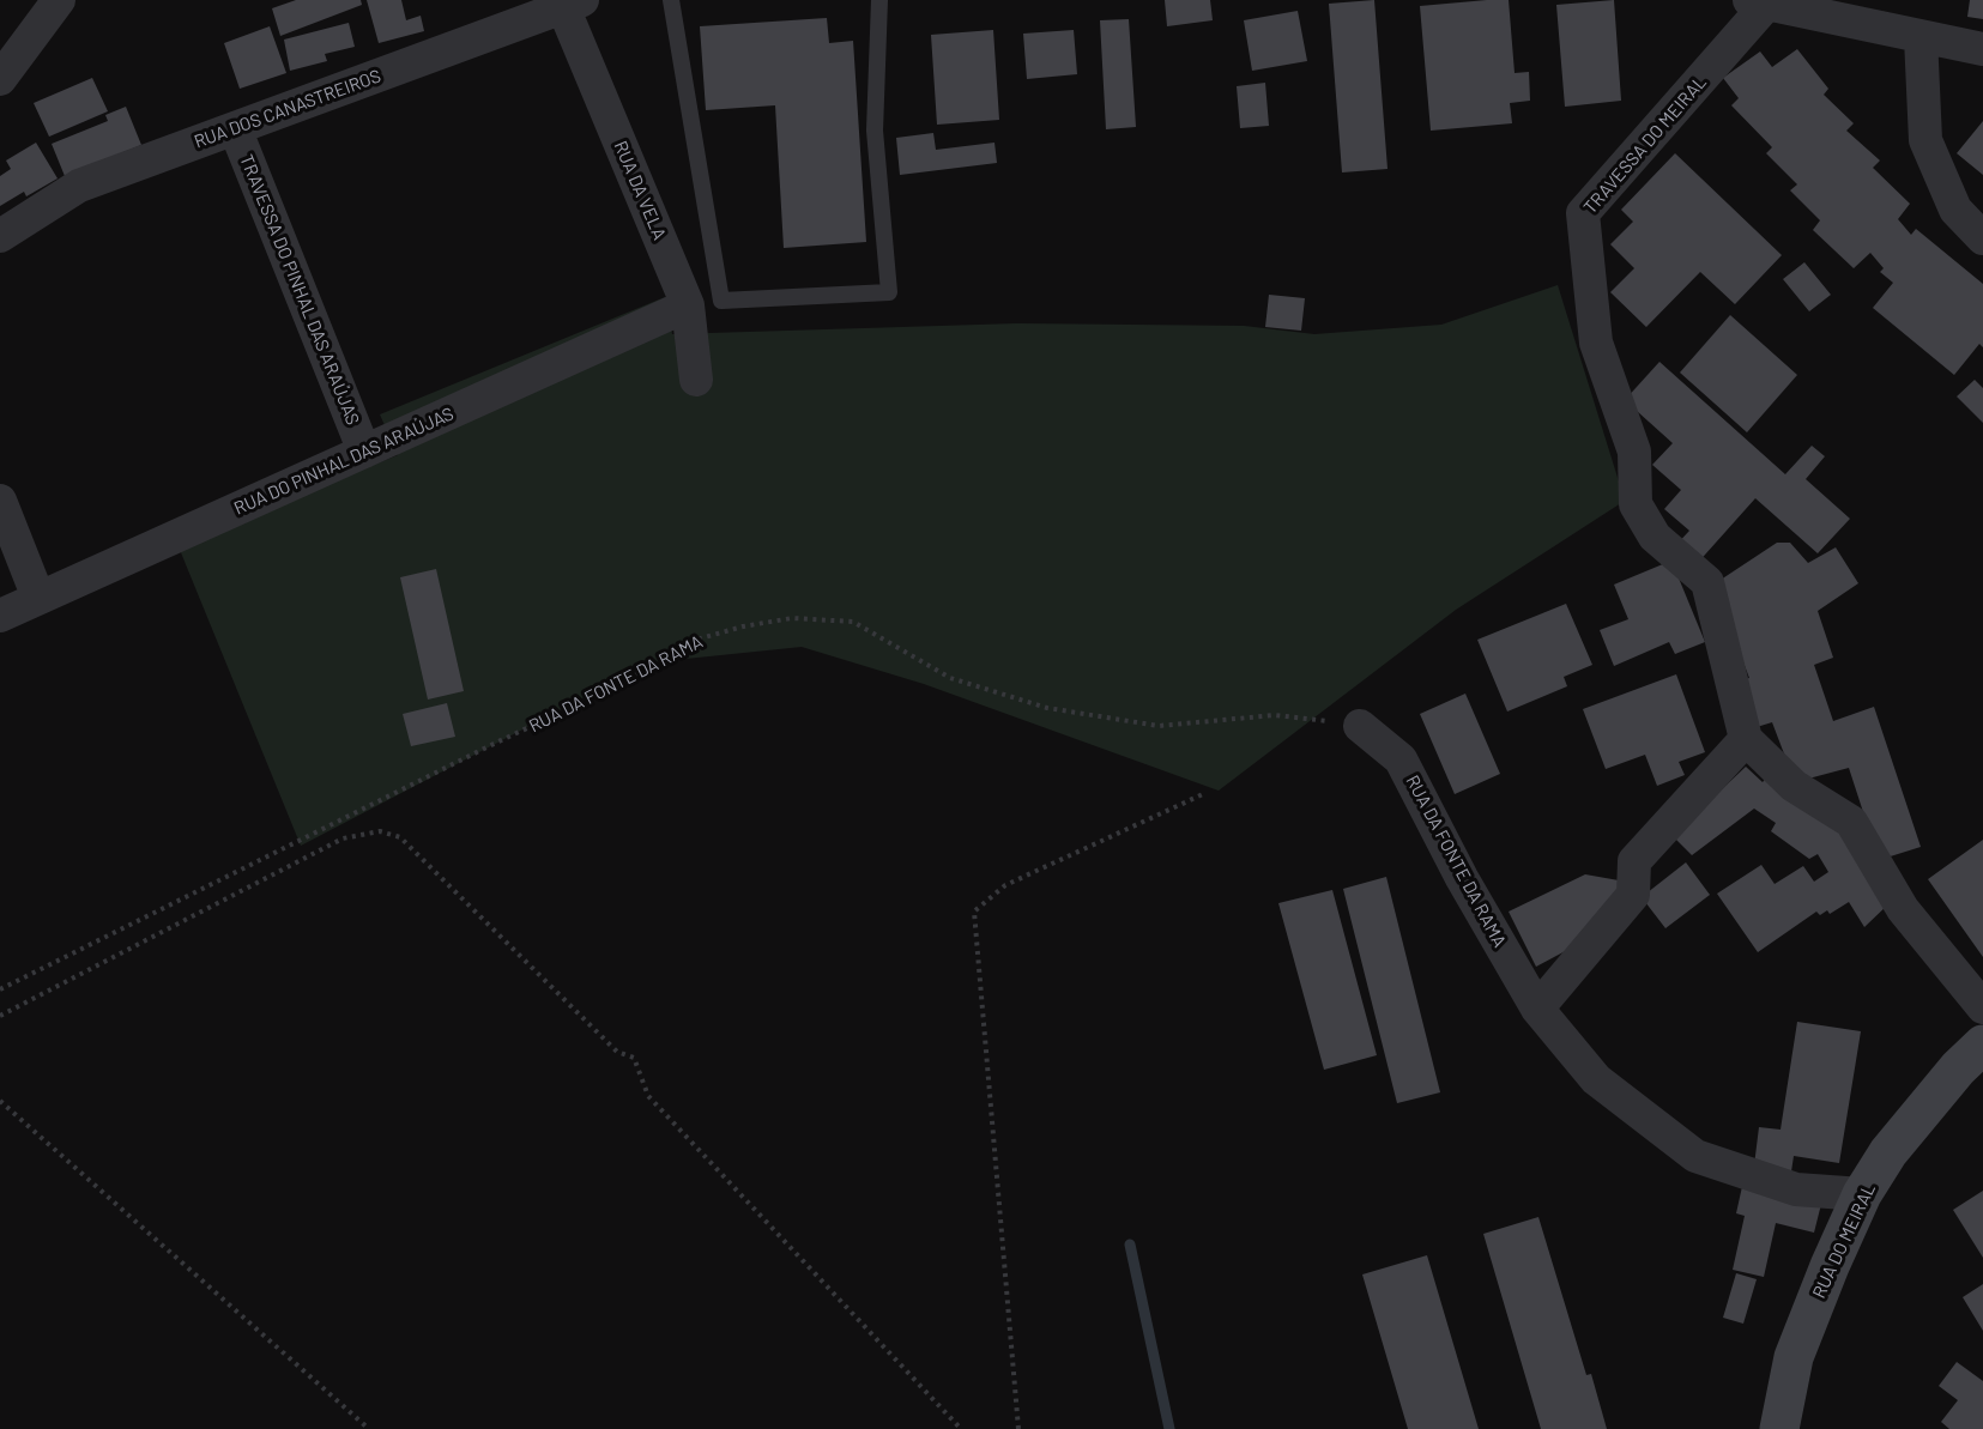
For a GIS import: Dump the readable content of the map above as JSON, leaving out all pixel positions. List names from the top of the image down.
{
  "streets": {
    "street": [
      "RUA DOS CANASTREIROS",
      "TRAVESSA DO MEIRAL",
      "RUA DA VELA",
      "TRAVESSA DO PINHAL DAS ARAÚJAS",
      "RUA DO PINHAL DAS ARAÚJAS",
      "RUA DA FONTE DA RAMA",
      "RUA DO MEIRAL"
    ]
  },
  "crossings": [
    ["RUA DOS CANASTREIROS", "RUA DA VELA"],
    ["RUA DOS CANASTREIROS", "TRAVESSA DO PINHAL DAS ARAÚJAS"],
    ["RUA DA VELA", "RUA DO PINHAL DAS ARAÚJAS"],
    ["TRAVESSA DO PINHAL DAS ARAÚJAS", "RUA DO PINHAL DAS ARAÚJAS"],
    ["RUA DA FONTE DA RAMA", "RUA DO MEIRAL"]
  ]
}
